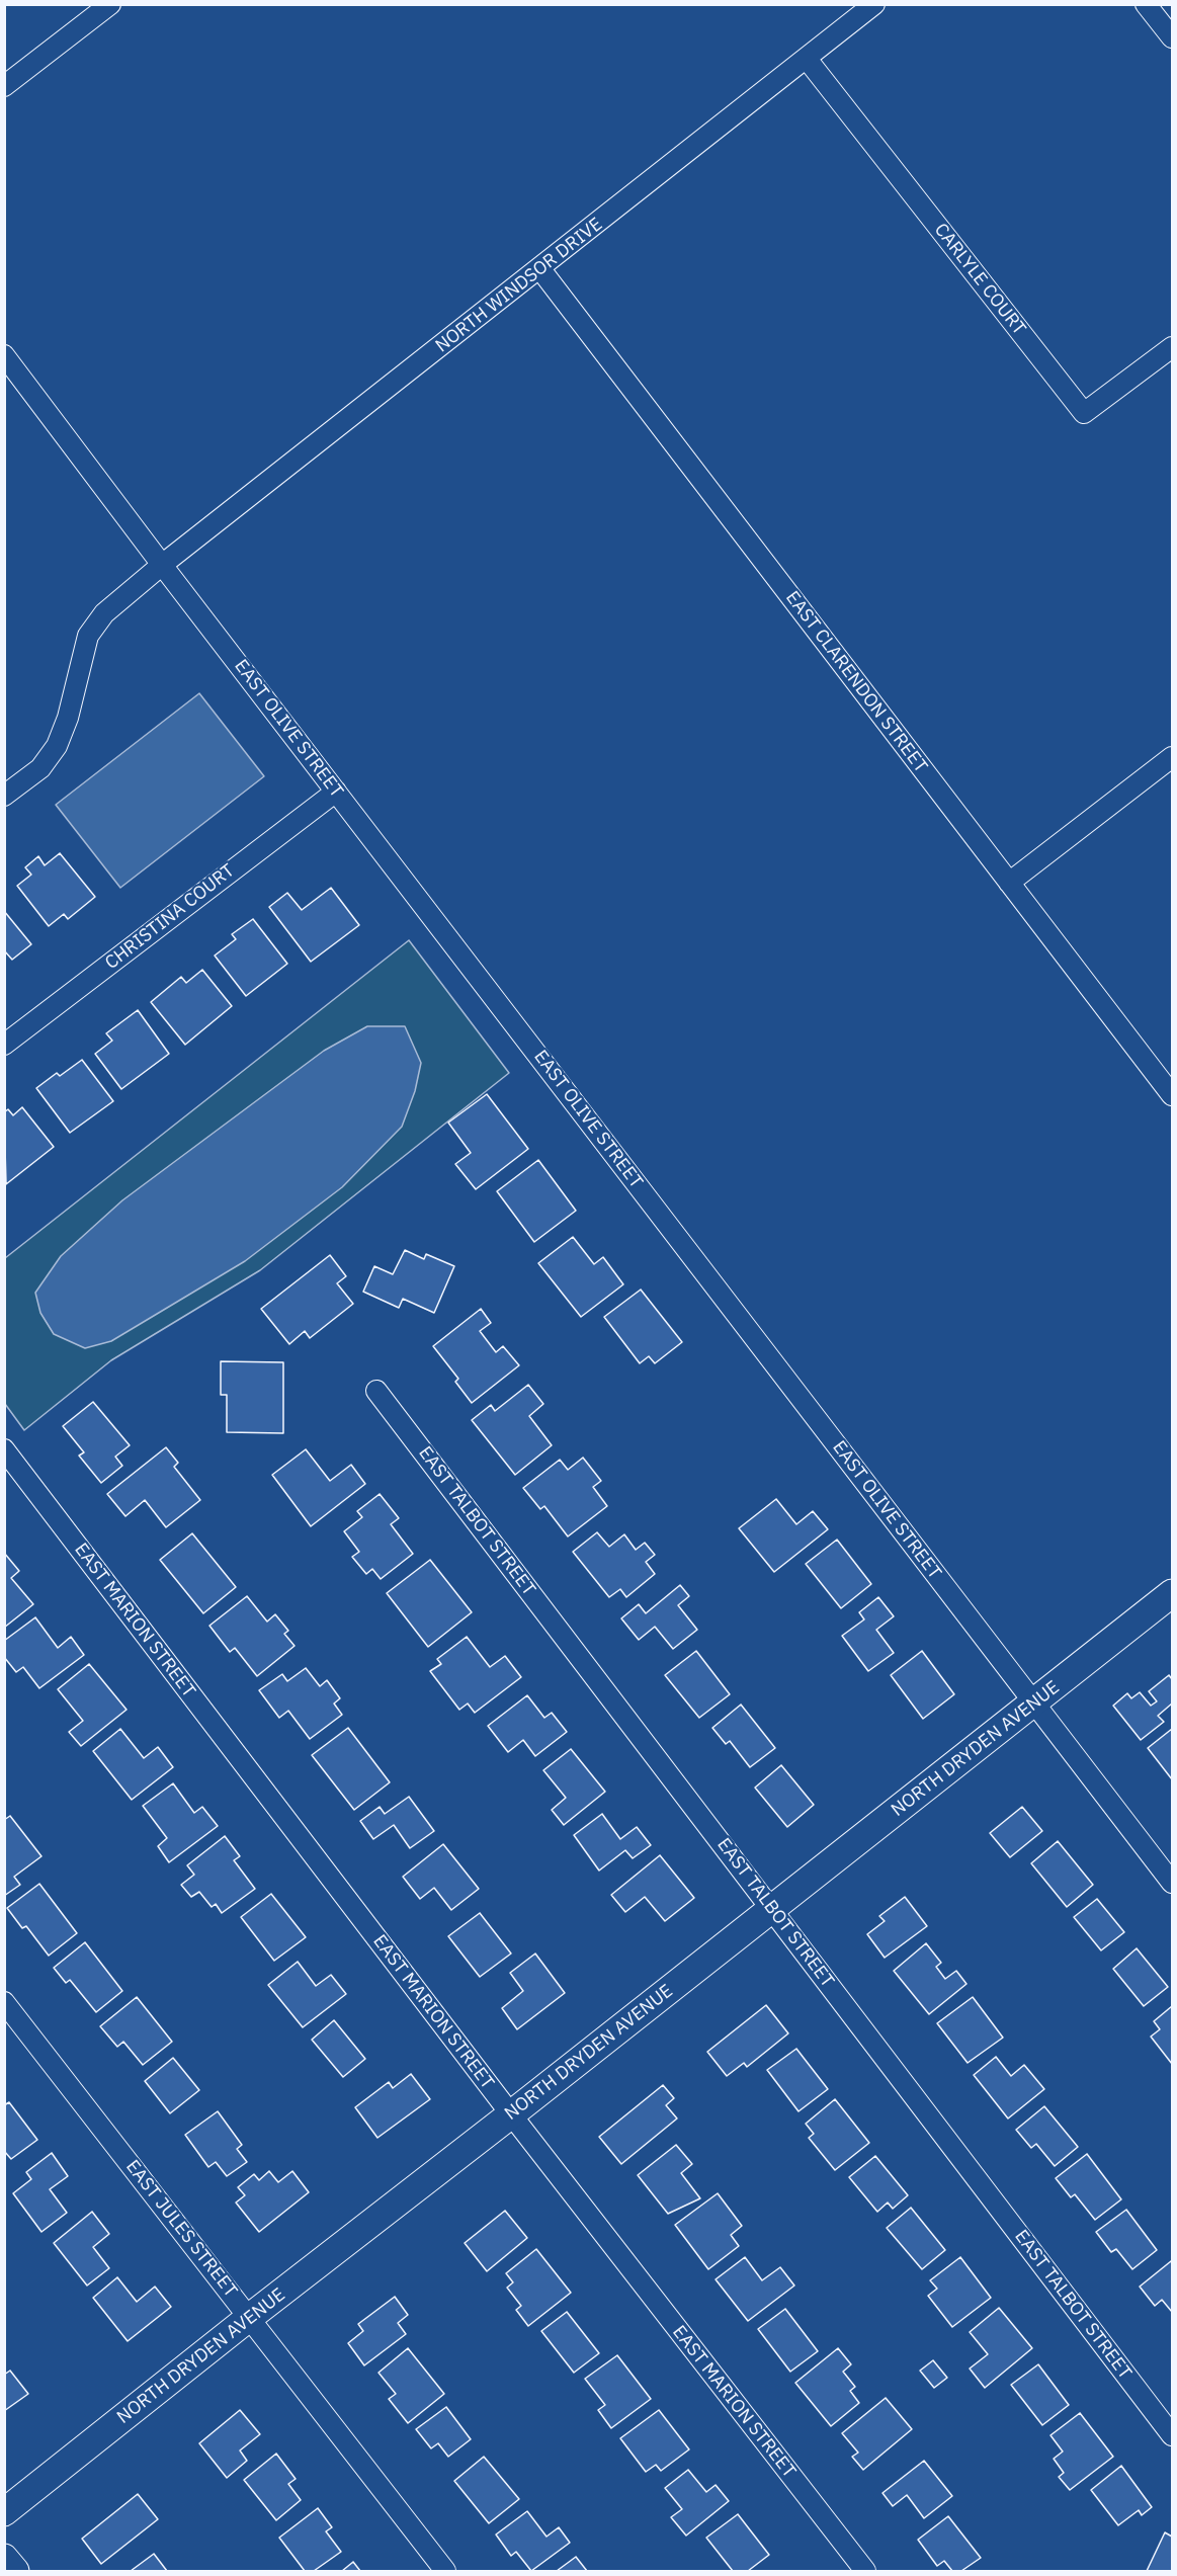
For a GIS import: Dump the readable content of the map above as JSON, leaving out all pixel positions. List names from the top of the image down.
{
  "streets": {
    "street": [
      "CARLYLE COURT",
      "NORTH WINDSOR DRIVE",
      "EAST CLARENDON STREET",
      "EAST OLIVE STREET",
      "CHRISTINA COURT",
      "EAST TALBOT STREET",
      "EAST MARION STREET",
      "NORTH DRYDEN AVENUE",
      "EAST JULES STREET"
    ]
  },
  "crossings": [
    ["CARLYLE COURT", "NORTH WINDSOR DRIVE"],
    ["NORTH WINDSOR DRIVE", "EAST CLARENDON STREET"],
    ["NORTH WINDSOR DRIVE", "EAST OLIVE STREET"],
    ["EAST OLIVE STREET", "CHRISTINA COURT"],
    ["EAST OLIVE STREET", "NORTH DRYDEN AVENUE"],
    ["EAST TALBOT STREET", "NORTH DRYDEN AVENUE"],
    ["EAST MARION STREET", "NORTH DRYDEN AVENUE"],
    ["NORTH DRYDEN AVENUE", "EAST JULES STREET"]
  ]
}
